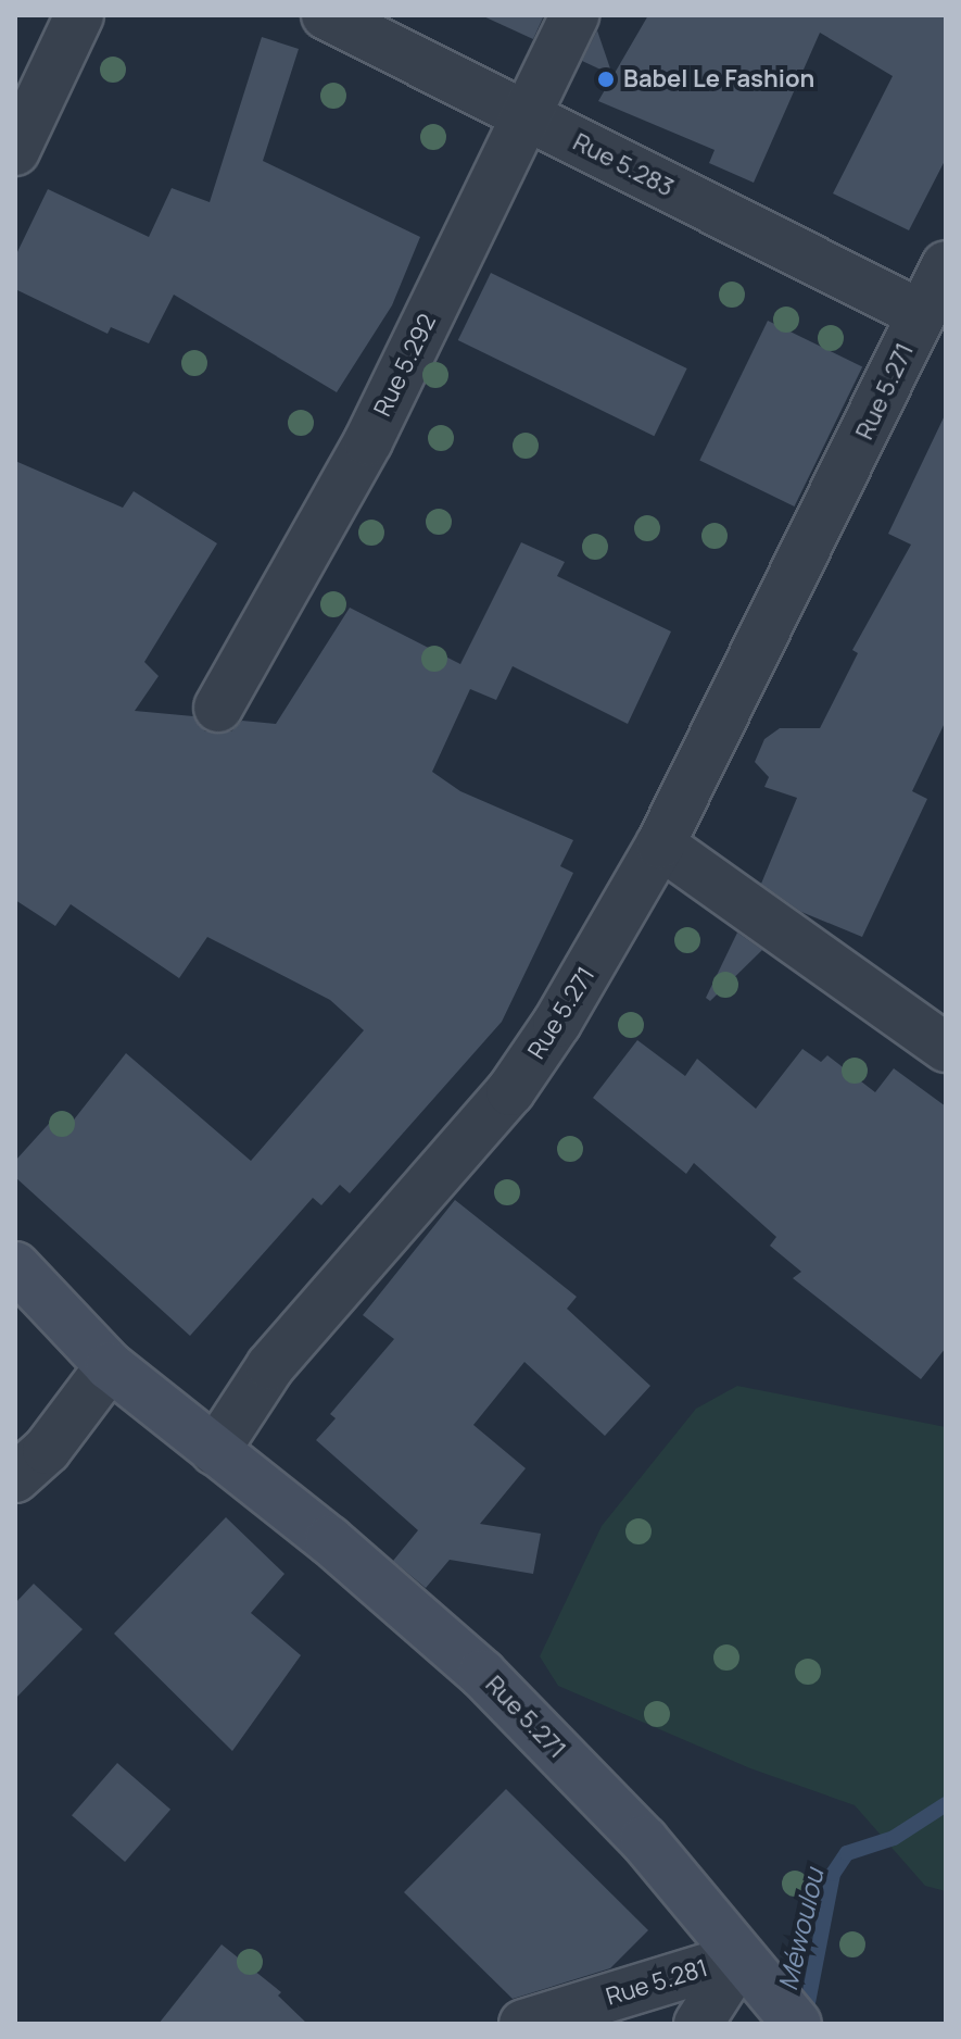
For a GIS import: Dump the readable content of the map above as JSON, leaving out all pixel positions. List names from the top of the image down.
{
  "streets": {
    "street": [
      "Rue 5.283",
      "Rue 5.292",
      "Rue 5.271",
      "Rue 5.281"
    ]
  },
  "crossings": [
    ["Rue 5.283", "Rue 5.292"],
    ["Rue 5.283", "Rue 5.271"],
    ["Rue 5.271", "Rue 5.281"]
  ],
  "water": ["Méwoulou"],
  "places": ["Babel Le Fashion"]
}
